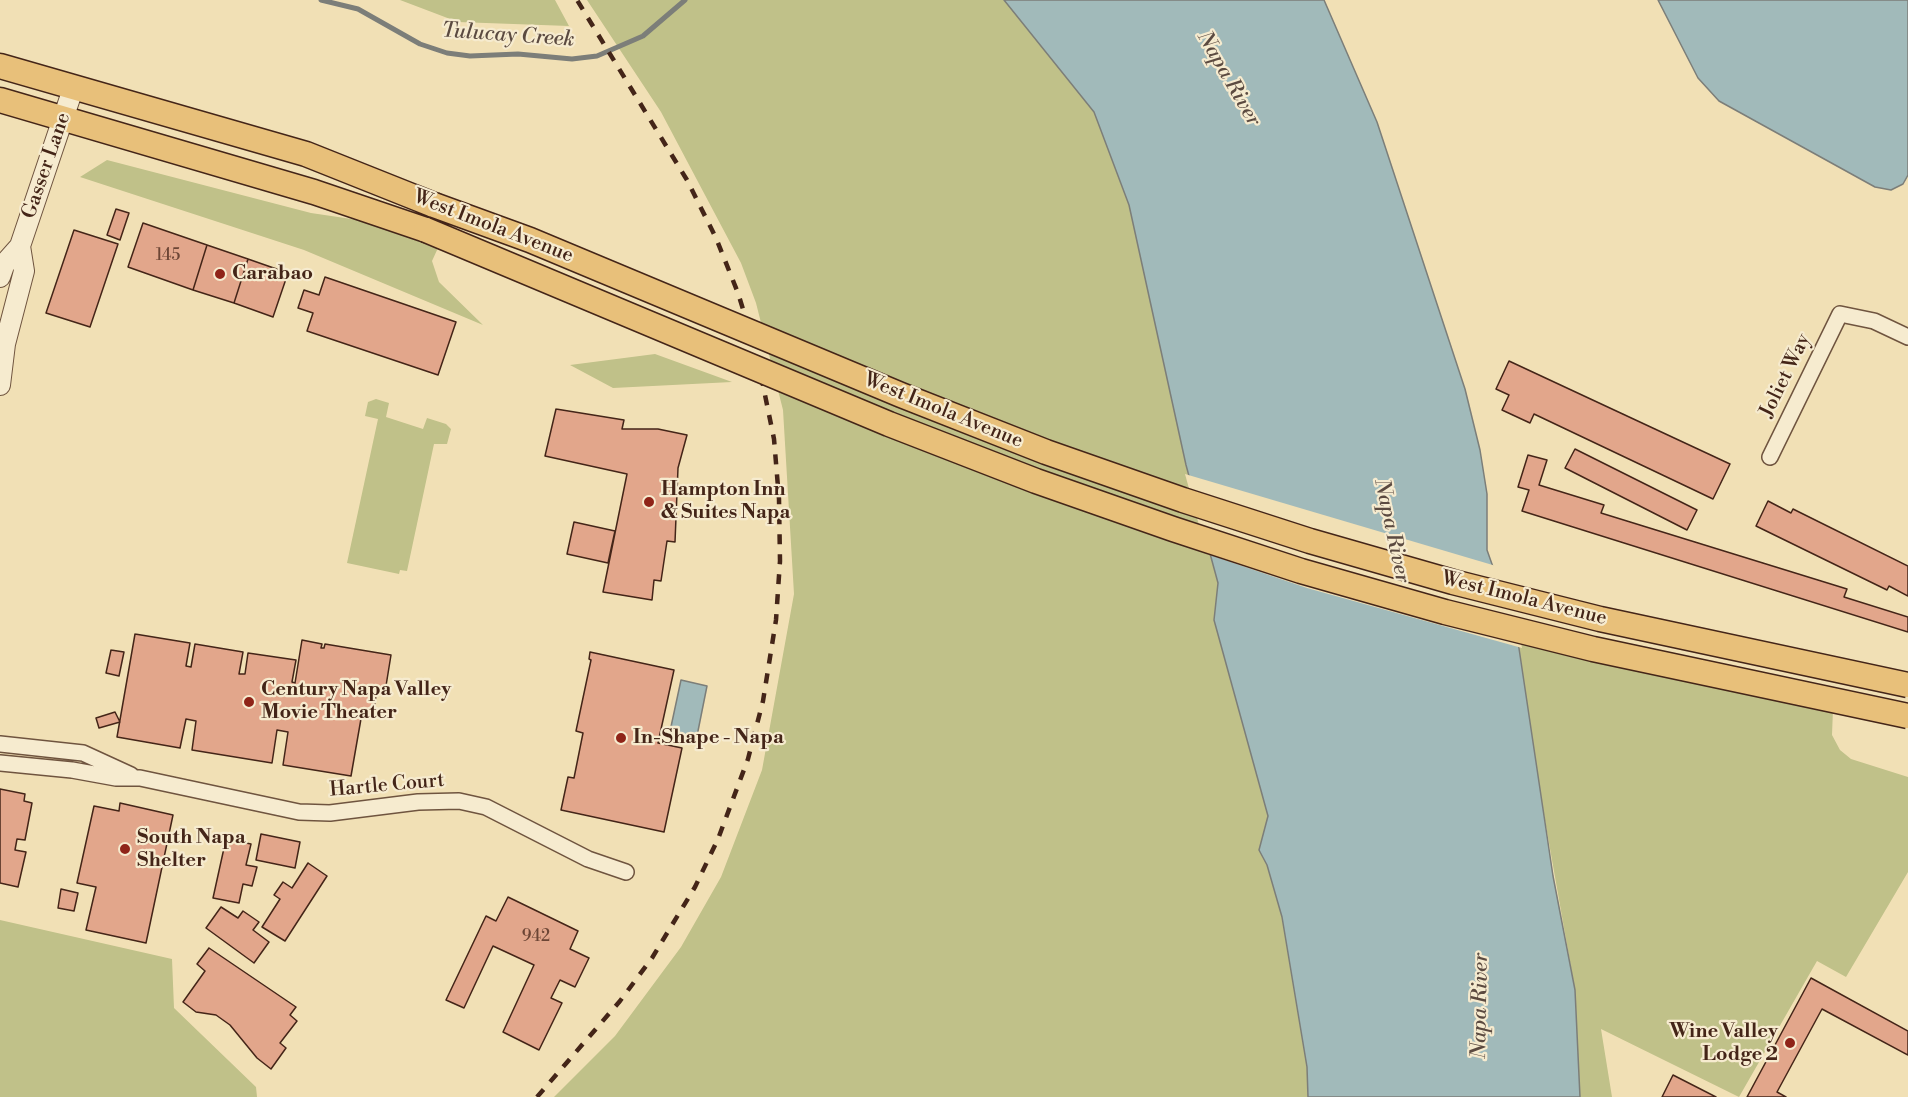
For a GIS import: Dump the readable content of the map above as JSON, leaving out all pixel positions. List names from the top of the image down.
{
  "streets": {
    "main road": ["West Imola Avenue"],
    "street": ["Gasser Lane", "Joliet Way", "Hartle Court"]
  },
  "crossings": [
    ["Gasser Lane", "West Imola Avenue"]
  ],
  "water": ["Tulucay Creek", "Napa River"],
  "places": [
    "Carabao",
    "Hampton Inn & Suites Napa",
    "Century Napa Valley Movie Theater",
    "In-Shape - Napa",
    "South Napa Shelter",
    "Wine Valley Lodge 2"
  ],
  "house_numbers": ["145", "942"]
}
